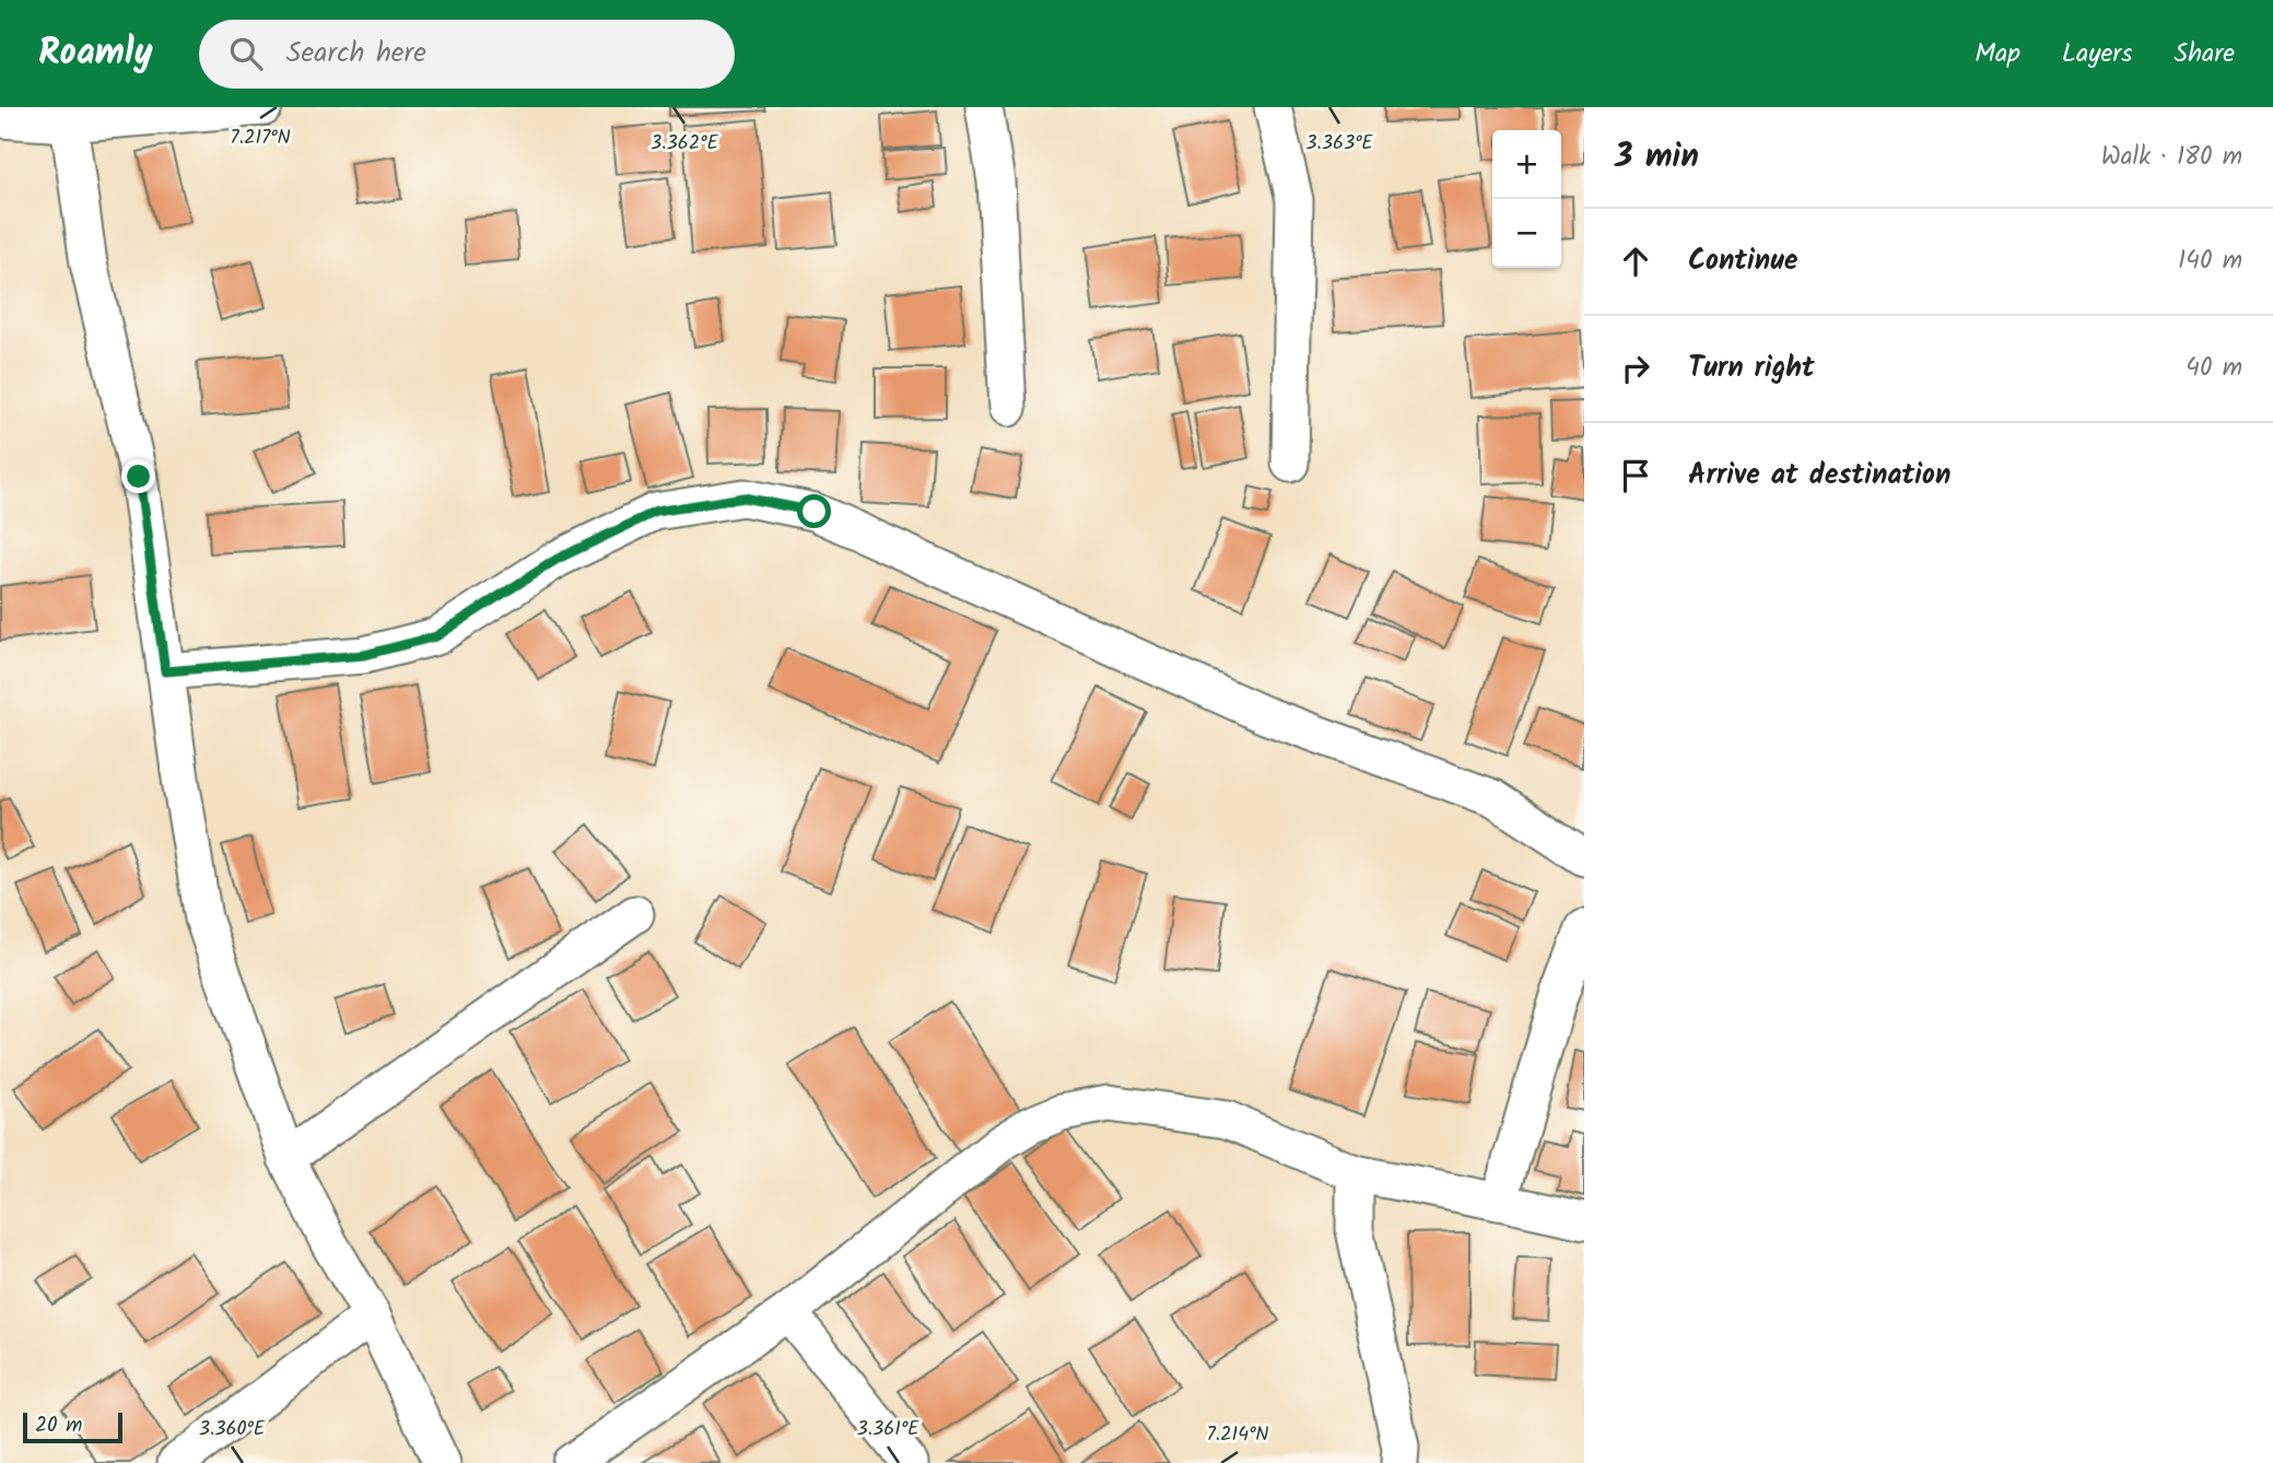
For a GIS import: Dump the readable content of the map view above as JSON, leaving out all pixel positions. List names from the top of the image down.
{
  "scale_bar": "20 m",
  "page": {
    "header": "Roamly",
    "search": "Search here",
    "nav": ["Map", "Layers", "Share"],
    "heading": ["3 min", "Walk · 180 m"],
    "map_buttons": ["+", "−"],
    "list": [
      ["Continue", "140 m"],
      ["Turn right", "40 m"],
      "Arrive at destination"
    ],
    "scale": "20 m"
  },
  "coordinates": [
    "7.217°N",
    "3.362°E",
    "3.363°E",
    "3.360°E",
    "3.361°E",
    "7.214°N"
  ]
}
